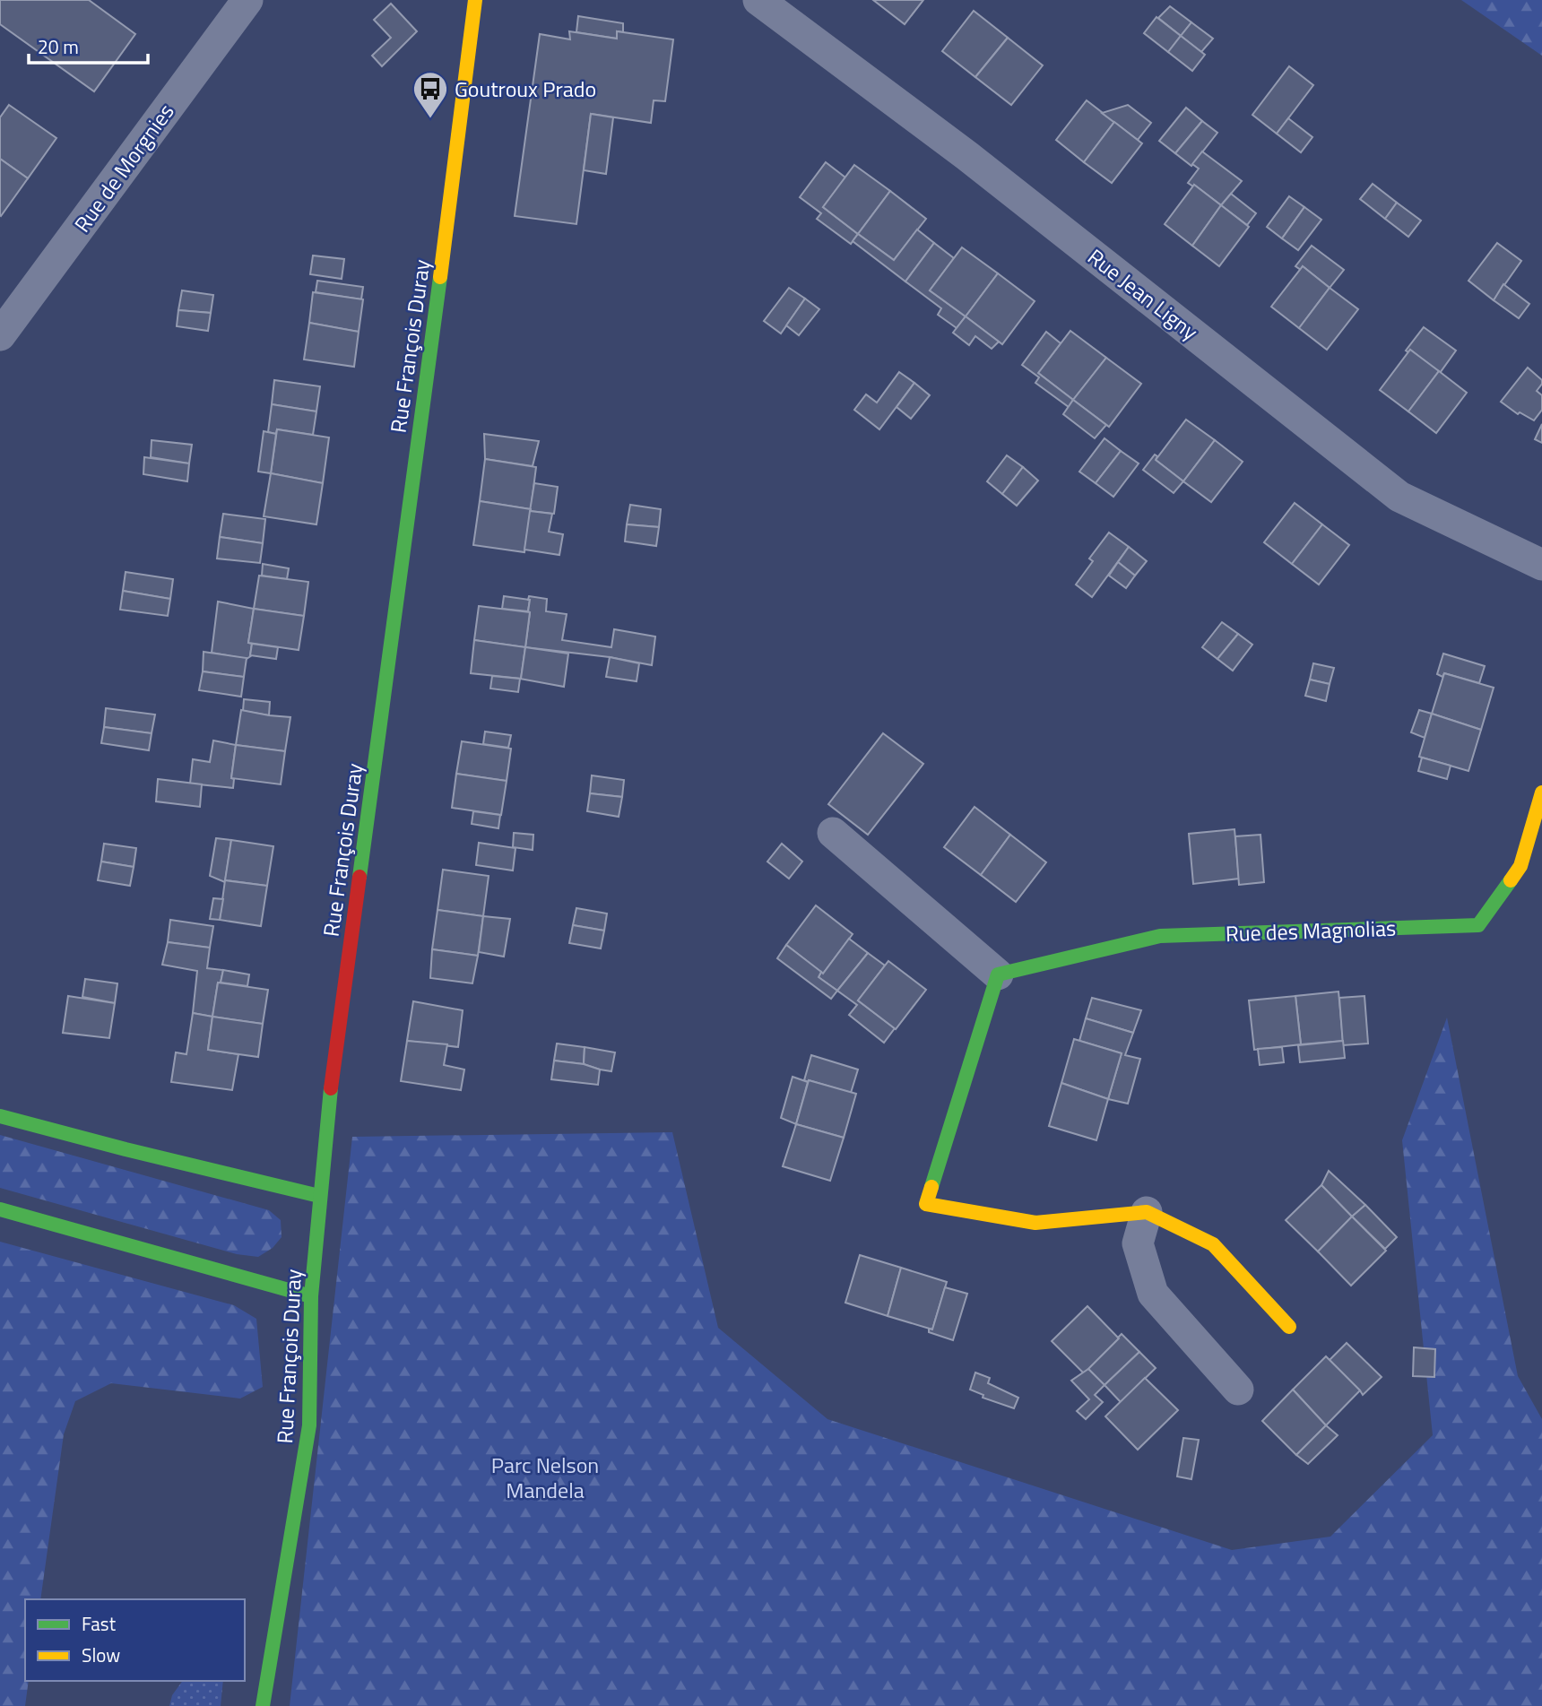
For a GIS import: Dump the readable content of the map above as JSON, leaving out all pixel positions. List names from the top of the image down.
{
  "streets": {
    "main road": ["Rue François Duray", "Rue des Magnolias"],
    "street": ["Rue de Morgnies", "Rue Jean Ligny"]
  },
  "parks": ["Parc Nelson Mandela"],
  "places": {
    "bus stop": ["Goutroux Prado"]
  },
  "legend": ["Fast", "Slow"],
  "scale_bar": "20 m"
}
